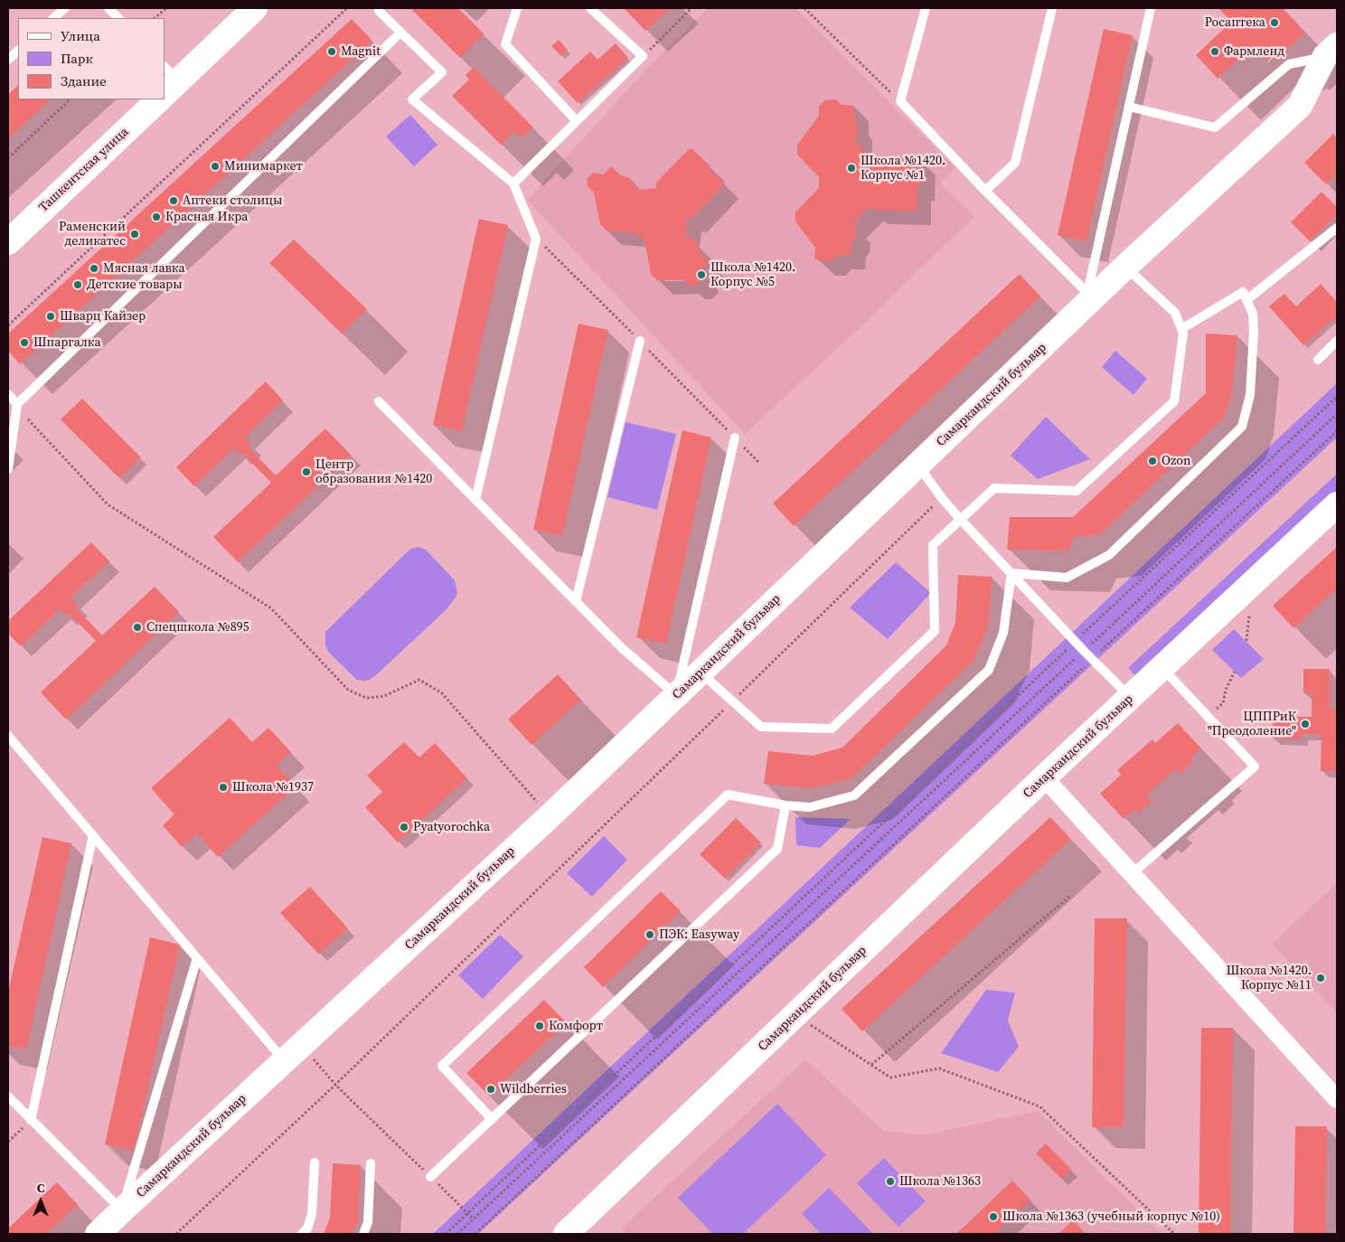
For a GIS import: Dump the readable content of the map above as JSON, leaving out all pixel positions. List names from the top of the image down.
{
  "streets": {
    "street": ["Ташкентская улица", "Самаркандский бульвар"]
  },
  "places": [
    "Росаптека",
    "Magnit",
    "Фармленд",
    "Минимаркет",
    "Школа №1420. Корпус №1",
    "Аптеки столицы",
    "Красная Икра",
    "Раменский деликатес",
    "Мясная лавка",
    "Школа №1420. Корпус №5",
    "Детские товары",
    "Шварц Кайзер",
    "Шпаргалка",
    "Ozon",
    "Центр образования №1420",
    "Спецшкола №895",
    "ЦППРиК \"Преодоление\"",
    "Школа №1937",
    "Pyatyorochka",
    "ПЭК: Easyway",
    "Школа №1420. Корпус №11",
    "Комфорт",
    "Wildberries",
    "Школа №1363",
    "Школа №1363 (учебный корпус №10)"
  ],
  "legend": ["Улица", "Парк", "Здание"],
  "north": "top"
}
